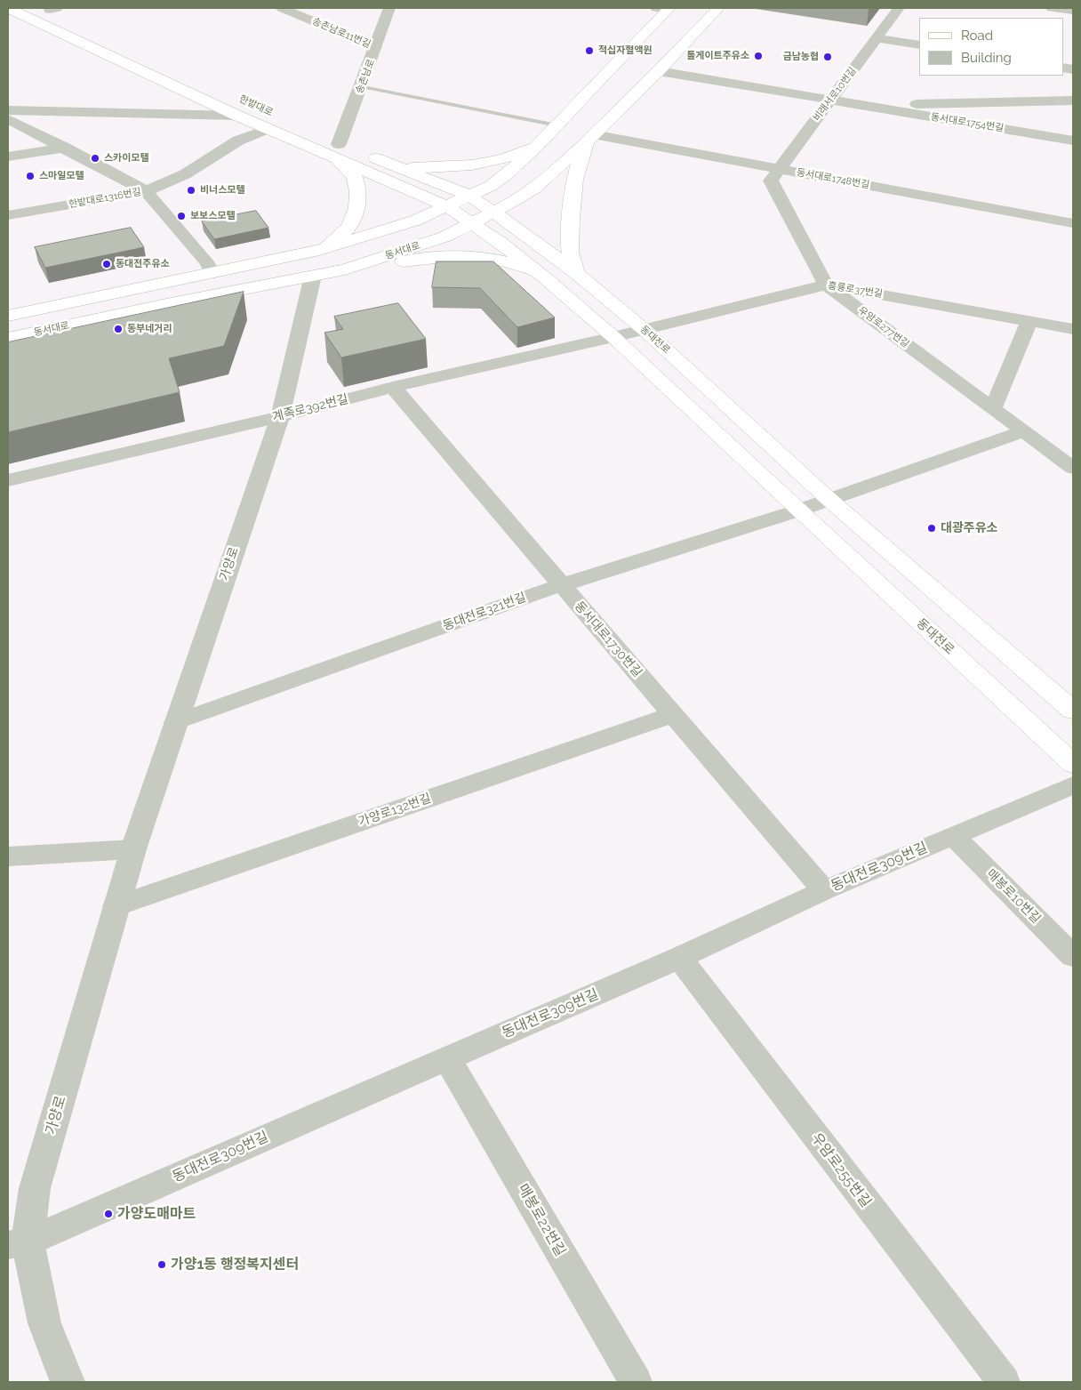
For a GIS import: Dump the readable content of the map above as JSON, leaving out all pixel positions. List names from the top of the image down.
{
  "streets": {
    "main road": ["한밭대로", "동서대로", "동대전로"],
    "street": [
      "송촌남로11번길",
      "송촌남로",
      "비래서로10번길",
      "동서대로1754번길",
      "동서대로1748번길",
      "한밭대로1316번길",
      "흥룡로37번길",
      "우암로277번길",
      "계족로392번길",
      "가양로",
      "동대전로321번길",
      "동서대로1730번길",
      "가양로132번길",
      "동대전로309번길",
      "매봉로10번길",
      "우암로255번길",
      "매봉로22번길"
    ]
  },
  "crossings": [
    ["송촌남로11번길", "송촌남로"],
    ["송촌남로", "한밭대로"],
    ["비래서로10번길", "동서대로1754번길"],
    ["비래서로10번길", "동서대로1748번길"],
    ["비래서로10번길", "우암로277번길"],
    ["한밭대로", "한밭대로1316번길"],
    ["한밭대로", "동서대로"],
    ["한밭대로", "동대전로"],
    ["동서대로1754번길", "동서대로"],
    ["동서대로1748번길", "동서대로"],
    ["동서대로1748번길", "우암로277번길"],
    ["동서대로", "동대전로"],
    ["동서대로", "가양로"],
    ["흥룡로37번길", "우암로277번길"],
    ["흥룡로37번길", "동대전로"],
    ["흥룡로37번길", "계족로392번길"],
    ["동대전로", "계족로392번길"],
    ["동대전로", "동대전로321번길"],
    ["계족로392번길", "가양로"],
    ["계족로392번길", "동서대로1730번길"],
    ["가양로", "동대전로321번길"],
    ["가양로", "가양로132번길"],
    ["가양로", "동대전로309번길"],
    ["동대전로321번길", "동서대로1730번길"],
    ["동서대로1730번길", "가양로132번길"],
    ["동서대로1730번길", "동대전로309번길"],
    ["동대전로309번길", "매봉로10번길"],
    ["동대전로309번길", "우암로255번길"],
    ["동대전로309번길", "매봉로22번길"]
  ],
  "places": [
    "적십자혈액원",
    "톨게이트주유소",
    "금남농협",
    "스카이모텔",
    "스마일모텔",
    "비너스모텔",
    "보보스모텔",
    "동대전주유소",
    "동부네거리",
    "대광주유소",
    "가양도매마트",
    "가양1동 행정복지센터"
  ],
  "legend": ["Road", "Building"]
}
